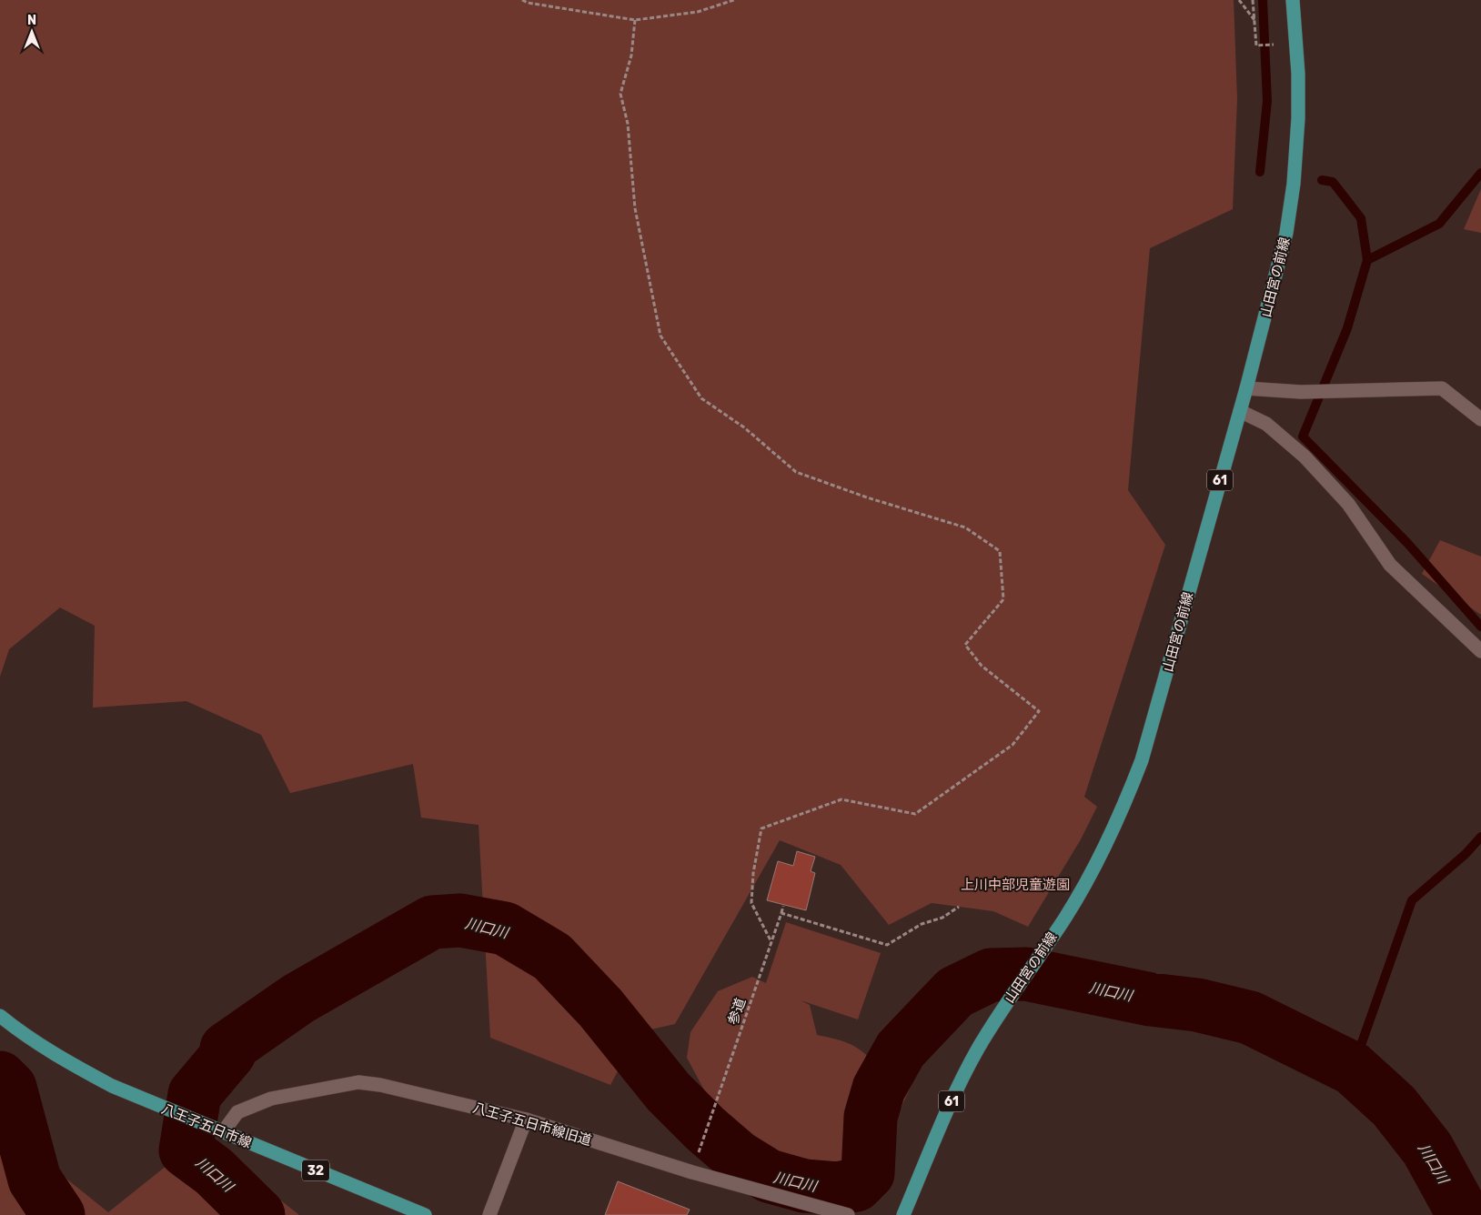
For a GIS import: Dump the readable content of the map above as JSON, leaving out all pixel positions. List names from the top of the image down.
{
  "streets": {
    "main road": [
      "山田宮の前線",
      "61",
      "八王子五日市線",
      "32"
    ],
    "street": ["八王子五日市線旧道"],
    "path": ["参道"]
  },
  "crossings": [
    ["八王子五日市線旧道", "八王子五日市線"]
  ],
  "water": ["川口川"],
  "parks": ["上川中部児童遊園"],
  "north": "top"
}
